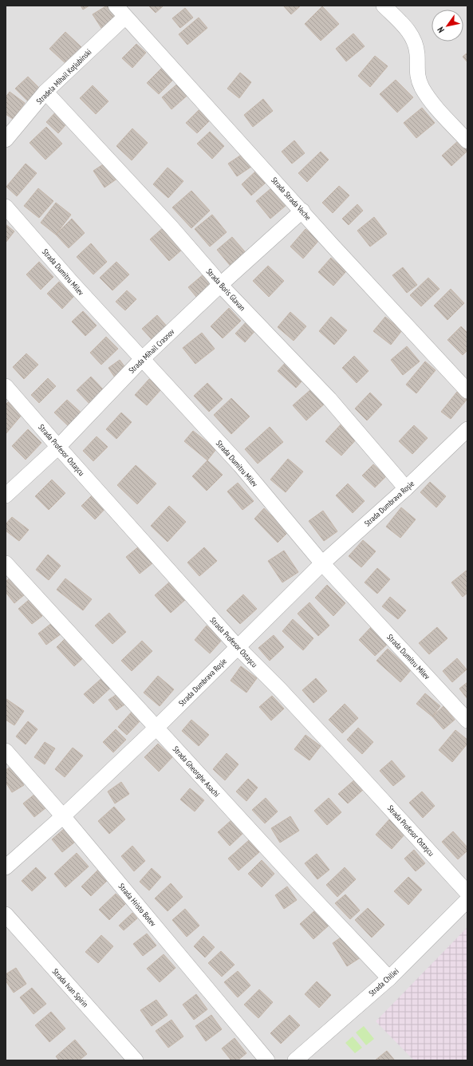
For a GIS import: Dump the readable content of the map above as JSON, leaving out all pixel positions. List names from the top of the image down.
{
  "streets": {
    "street": [
      "Stradela Mihail Koțiubinski",
      "Strada Strada Veche",
      "Strada Dumitru Milev",
      "Strada Boris Glavan",
      "Strada Mihail Crasnov",
      "Strada Profesor Ostașcu",
      "Strada Dumbrava Roșie",
      "Strada Gheorghe Asachi",
      "Strada Hristo Botev",
      "Strada Chiliei",
      "Strada Ivan Spirin"
    ]
  },
  "crossings": [
    ["Stradela Mihail Koțiubinski", "Strada Strada Veche"],
    ["Stradela Mihail Koțiubinski", "Strada Boris Glavan"],
    ["Strada Strada Veche", "Strada Mihail Crasnov"],
    ["Strada Dumitru Milev", "Strada Mihail Crasnov"],
    ["Strada Dumitru Milev", "Strada Dumbrava Roșie"],
    ["Strada Boris Glavan", "Strada Mihail Crasnov"],
    ["Strada Boris Glavan", "Strada Dumbrava Roșie"],
    ["Strada Mihail Crasnov", "Strada Profesor Ostașcu"],
    ["Strada Profesor Ostașcu", "Strada Dumbrava Roșie"],
    ["Strada Dumbrava Roșie", "Strada Gheorghe Asachi"],
    ["Strada Dumbrava Roșie", "Strada Hristo Botev"],
    ["Strada Gheorghe Asachi", "Strada Chiliei"]
  ],
  "north": "bottom left"
}
